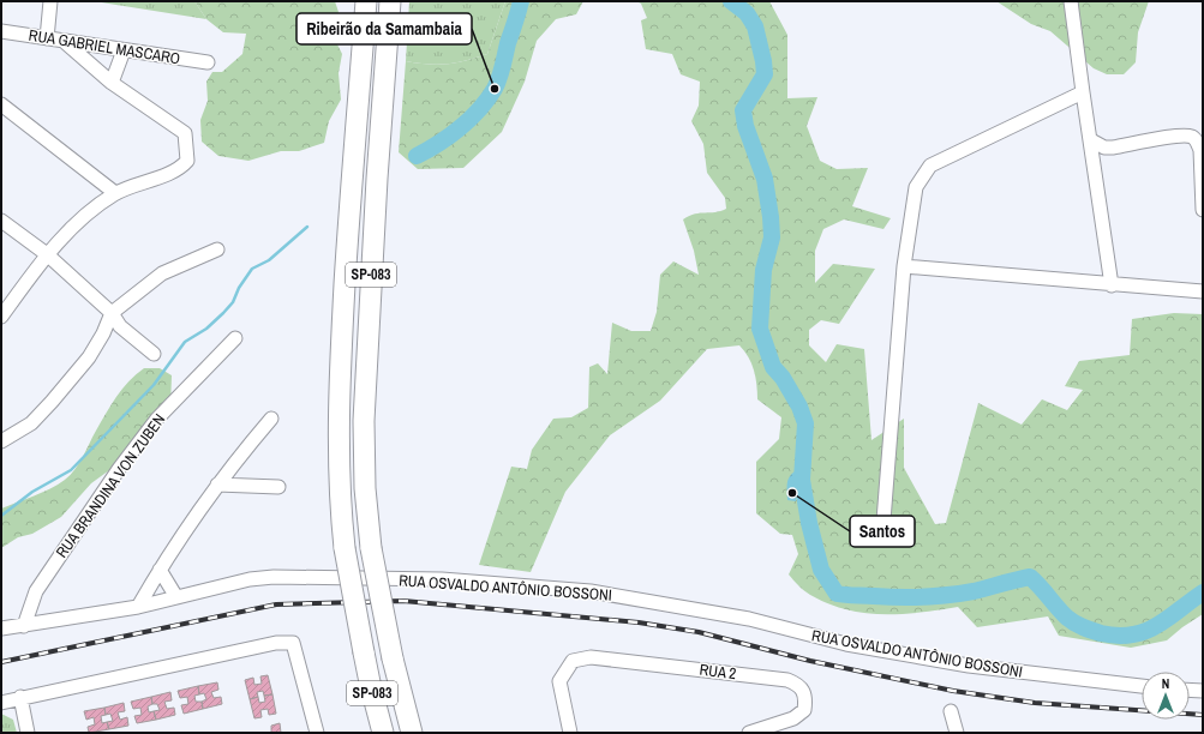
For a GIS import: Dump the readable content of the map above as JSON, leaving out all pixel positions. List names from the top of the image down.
{
  "streets": {
    "highway": ["SP-083"],
    "street": [
      "RUA GABRIEL MASCARO",
      "RUA BRANDINA VON ZUBEN",
      "RUA OSVALDO ANTÔNIO BOSSONI",
      "RUA 2"
    ]
  },
  "crossings": [
    ["RUA BRANDINA VON ZUBEN", "RUA OSVALDO ANTÔNIO BOSSONI"]
  ],
  "places": ["Ribeirão da Samambaia", "Santos"],
  "north": "top"
}
